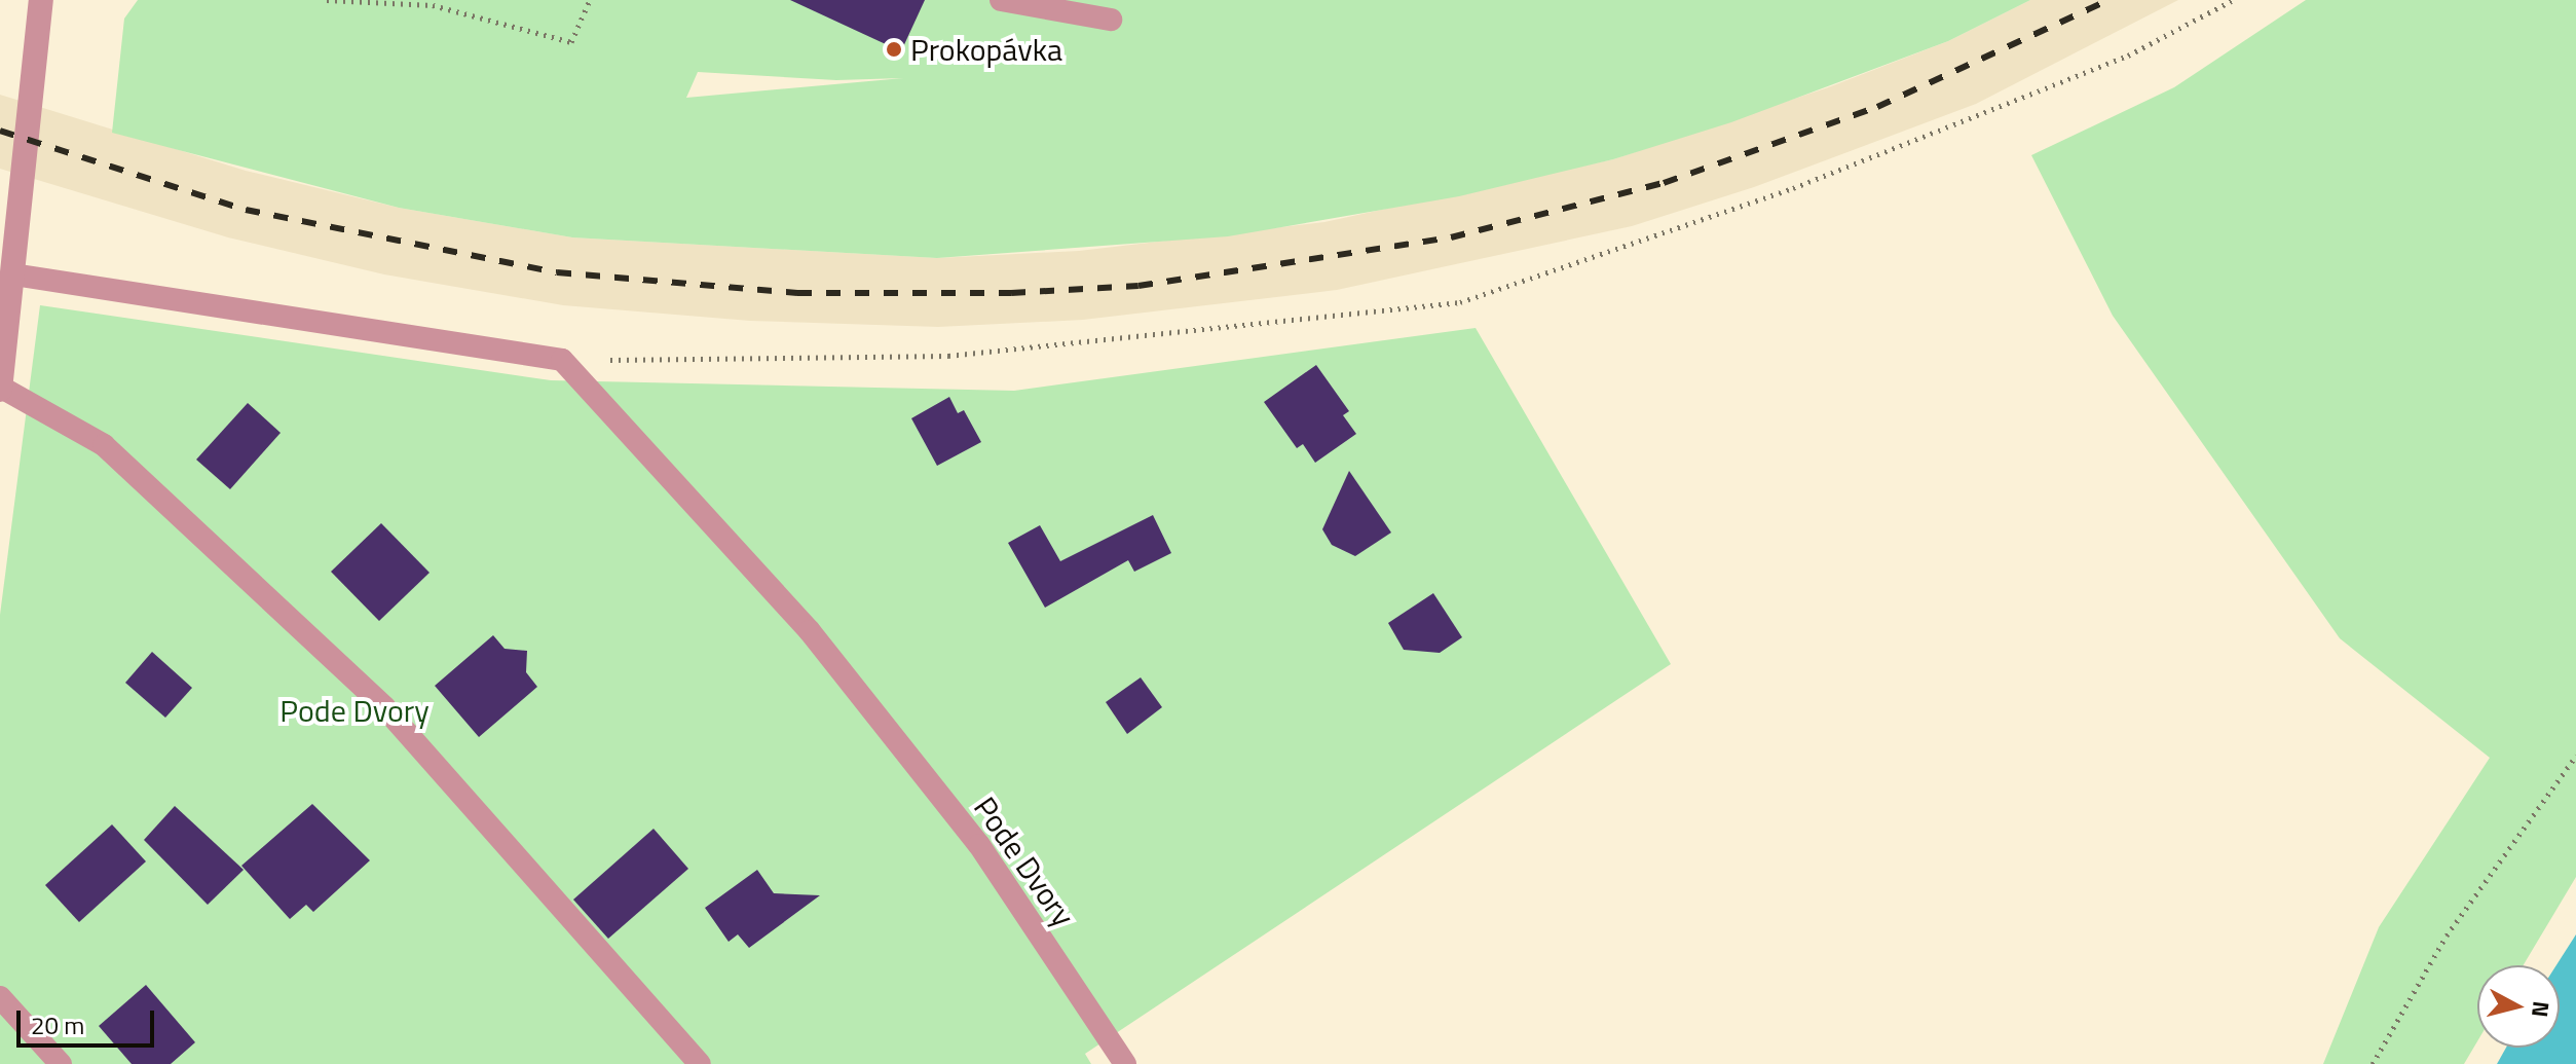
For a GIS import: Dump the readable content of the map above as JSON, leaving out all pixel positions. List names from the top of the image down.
{
  "streets": {
    "lane": ["Pode Dvory"]
  },
  "parks": ["Pode Dvory"],
  "places": ["Prokopávka"],
  "scale_bar": "20 m",
  "north": "right"
}
